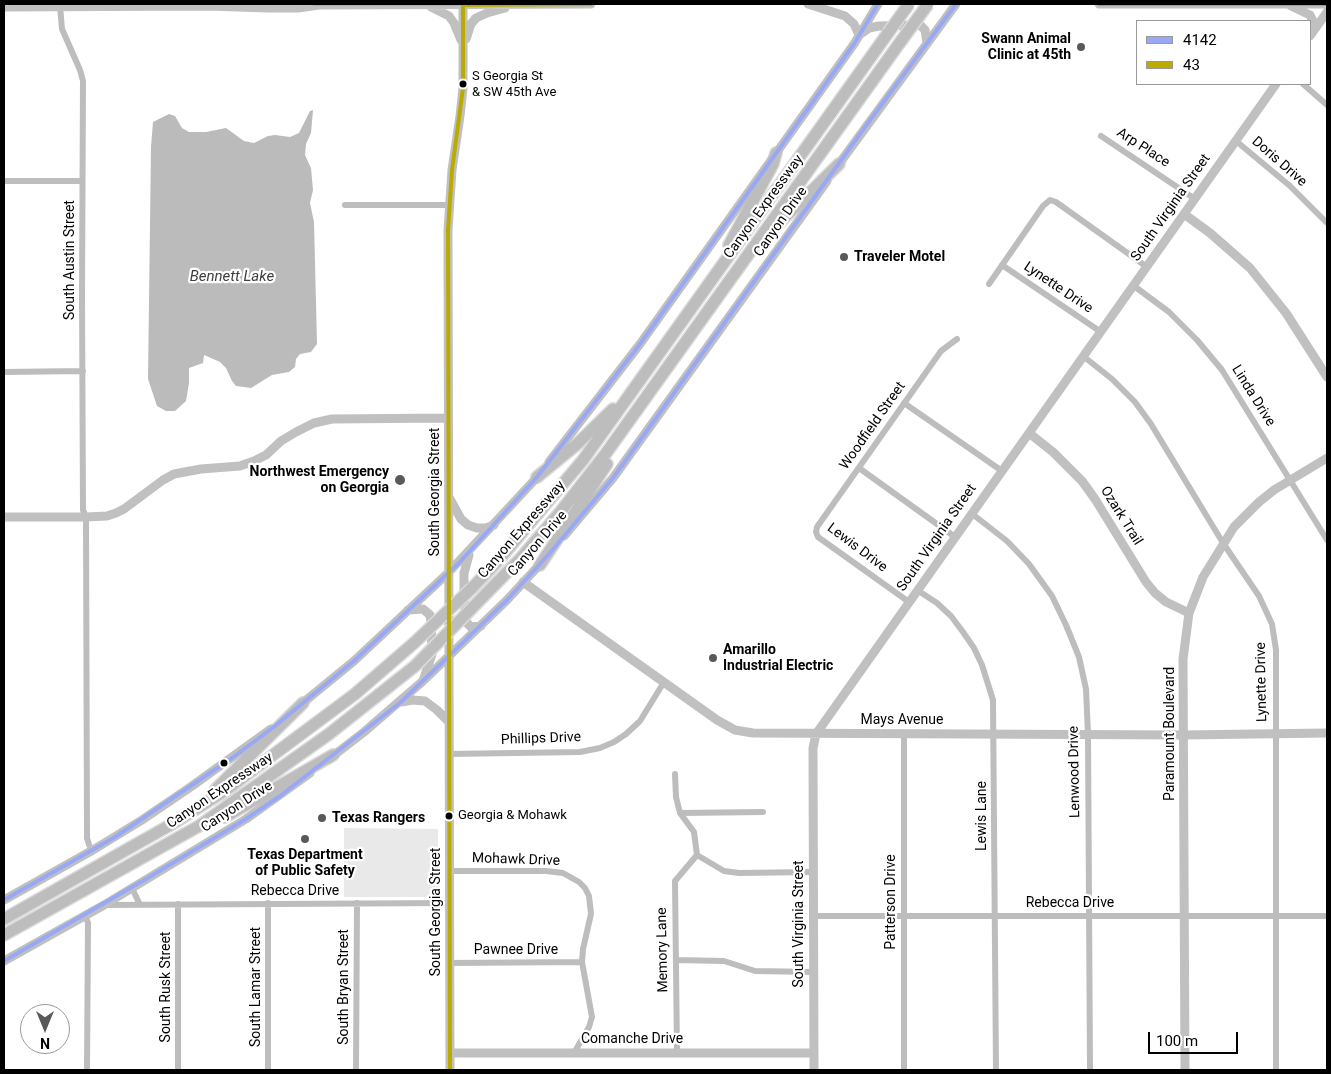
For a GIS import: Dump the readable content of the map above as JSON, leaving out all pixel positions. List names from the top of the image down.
{
  "streets": {
    "highway": ["Canyon Expressway"],
    "main road": [
      "South Virginia Street",
      "Canyon Drive",
      "South Georgia Street",
      "Ozark Trail",
      "Mays Avenue",
      "Paramount Boulevard",
      "Comanche Drive"
    ],
    "street": [
      "Arp Place",
      "Doris Drive",
      "South Austin Street",
      "Lynette Drive",
      "Linda Drive",
      "Woodfield Street",
      "Lewis Drive",
      "Phillips Drive",
      "Lenwood Drive",
      "Lewis Lane",
      "Mohawk Drive",
      "Rebecca Drive",
      "Patterson Drive",
      "Pawnee Drive",
      "Memory Lane",
      "South Rusk Street",
      "South Lamar Street",
      "South Bryan Street"
    ]
  },
  "crossings": [
    ["Arp Place", "South Virginia Street"],
    ["Doris Drive", "South Virginia Street"],
    ["South Virginia Street", "Lynette Drive"],
    ["South Virginia Street", "Linda Drive"],
    ["South Virginia Street", "Ozark Trail"],
    ["South Virginia Street", "Lewis Drive"],
    ["South Virginia Street", "Mays Avenue"],
    ["South Virginia Street", "Lenwood Drive"],
    ["South Virginia Street", "Lewis Lane"],
    ["South Virginia Street", "Rebecca Drive"],
    ["South Virginia Street", "Comanche Drive"],
    ["Canyon Drive", "South Georgia Street"],
    ["Canyon Drive", "Mays Avenue"],
    ["Canyon Drive", "Rebecca Drive"],
    ["Lynette Drive", "Mays Avenue"],
    ["Lynette Drive", "Paramount Boulevard"],
    ["Lynette Drive", "Rebecca Drive"],
    ["Linda Drive", "Paramount Boulevard"],
    ["Woodfield Street", "Lewis Drive"],
    ["South Georgia Street", "Phillips Drive"],
    ["South Georgia Street", "Mohawk Drive"],
    ["South Georgia Street", "Rebecca Drive"],
    ["South Georgia Street", "Pawnee Drive"],
    ["South Georgia Street", "Comanche Drive"],
    ["Ozark Trail", "Paramount Boulevard"],
    ["Mays Avenue", "Paramount Boulevard"],
    ["Mays Avenue", "Phillips Drive"],
    ["Mays Avenue", "Lenwood Drive"],
    ["Mays Avenue", "Lewis Lane"],
    ["Mays Avenue", "Patterson Drive"],
    ["Paramount Boulevard", "Rebecca Drive"],
    ["Lenwood Drive", "Rebecca Drive"],
    ["Lewis Lane", "Rebecca Drive"],
    ["Mohawk Drive", "Pawnee Drive"],
    ["Mohawk Drive", "Comanche Drive"],
    ["Rebecca Drive", "Patterson Drive"],
    ["Rebecca Drive", "South Rusk Street"],
    ["Rebecca Drive", "South Lamar Street"],
    ["Rebecca Drive", "South Bryan Street"],
    ["Memory Lane", "Comanche Drive"]
  ],
  "water": ["Bennett Lake"],
  "places": [
    "Swann Animal Clinic at 45th",
    "S Georgia St & SW 45th Ave",
    "Traveler Motel",
    "Northwest Emergency on Georgia",
    "Amarillo Industrial Electric",
    "Georgia & Mohawk",
    "Texas Rangers",
    "Texas Department of Public Safety"
  ],
  "lines": ["transit line 4142", "transit line 43"],
  "legend": ["4142", "43"],
  "scale_bar": "100 m",
  "north": "bottom"
}
